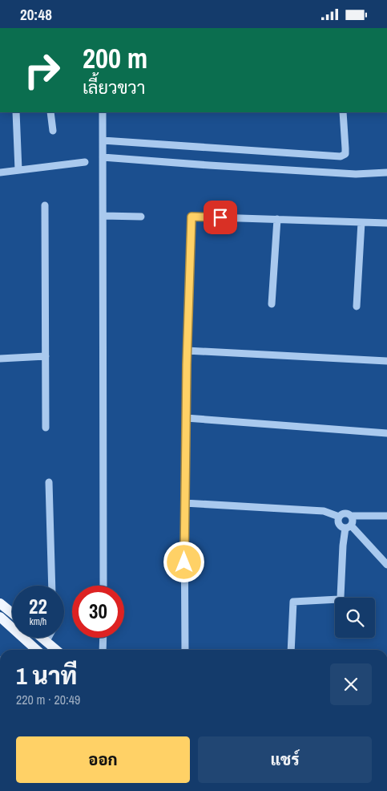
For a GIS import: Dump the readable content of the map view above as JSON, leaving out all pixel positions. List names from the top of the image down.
{
  "page": {
    "status": "20:48",
    "turn": ["200 m", "เลี้ยวขวา"],
    "speed": "22 km/h",
    "limit": "30",
    "heading": ["1 นาที", "220 m · 20:49"],
    "buttons": ["ออก", "แชร์"]
  }
}
